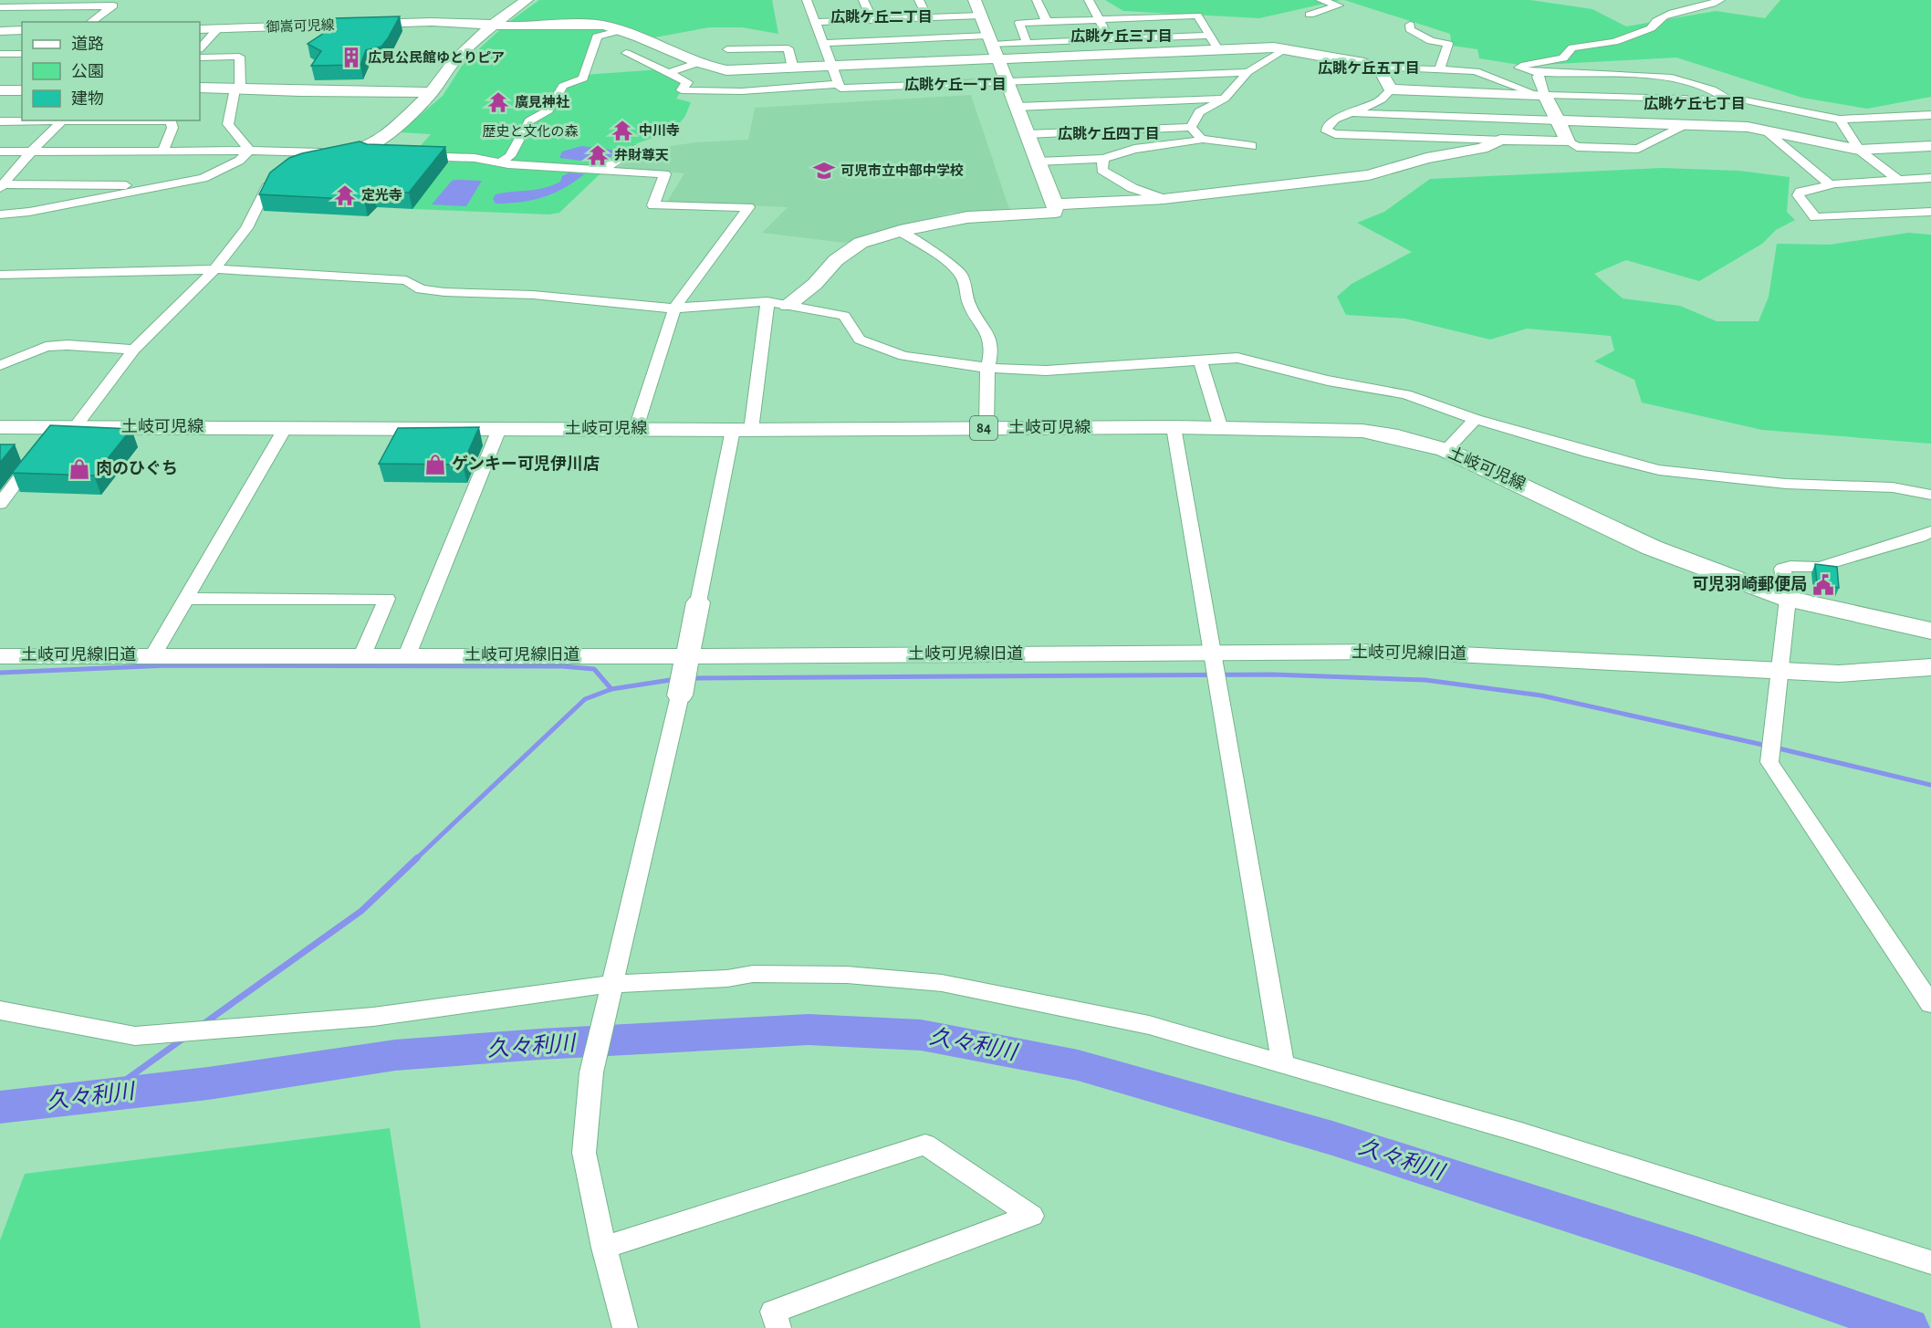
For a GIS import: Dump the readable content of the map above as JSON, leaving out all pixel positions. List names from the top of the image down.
{
  "streets": {
    "main road": ["土岐可児線", "84"],
    "street": ["御嵩可児線", "土岐可児線旧道"]
  },
  "districts": [
    "広眺ケ丘二丁目",
    "広眺ケ丘三丁目",
    "広眺ケ丘五丁目",
    "広眺ケ丘一丁目",
    "広眺ケ丘七丁目",
    "広眺ケ丘四丁目"
  ],
  "water": ["久々利川"],
  "parks": ["歴史と文化の森"],
  "places": {
    "building": ["広見公民館ゆとりピア"],
    "temple": [
      "廣見神社",
      "中川寺",
      "弁財尊天",
      "定光寺"
    ],
    "school or university": ["可児市立中部中学校"],
    "shop": ["ゲンキー可児伊川店", "肉のひぐち"],
    "public building": ["可児羽崎郵便局"]
  },
  "legend": ["道路", "公園", "建物"]
}
